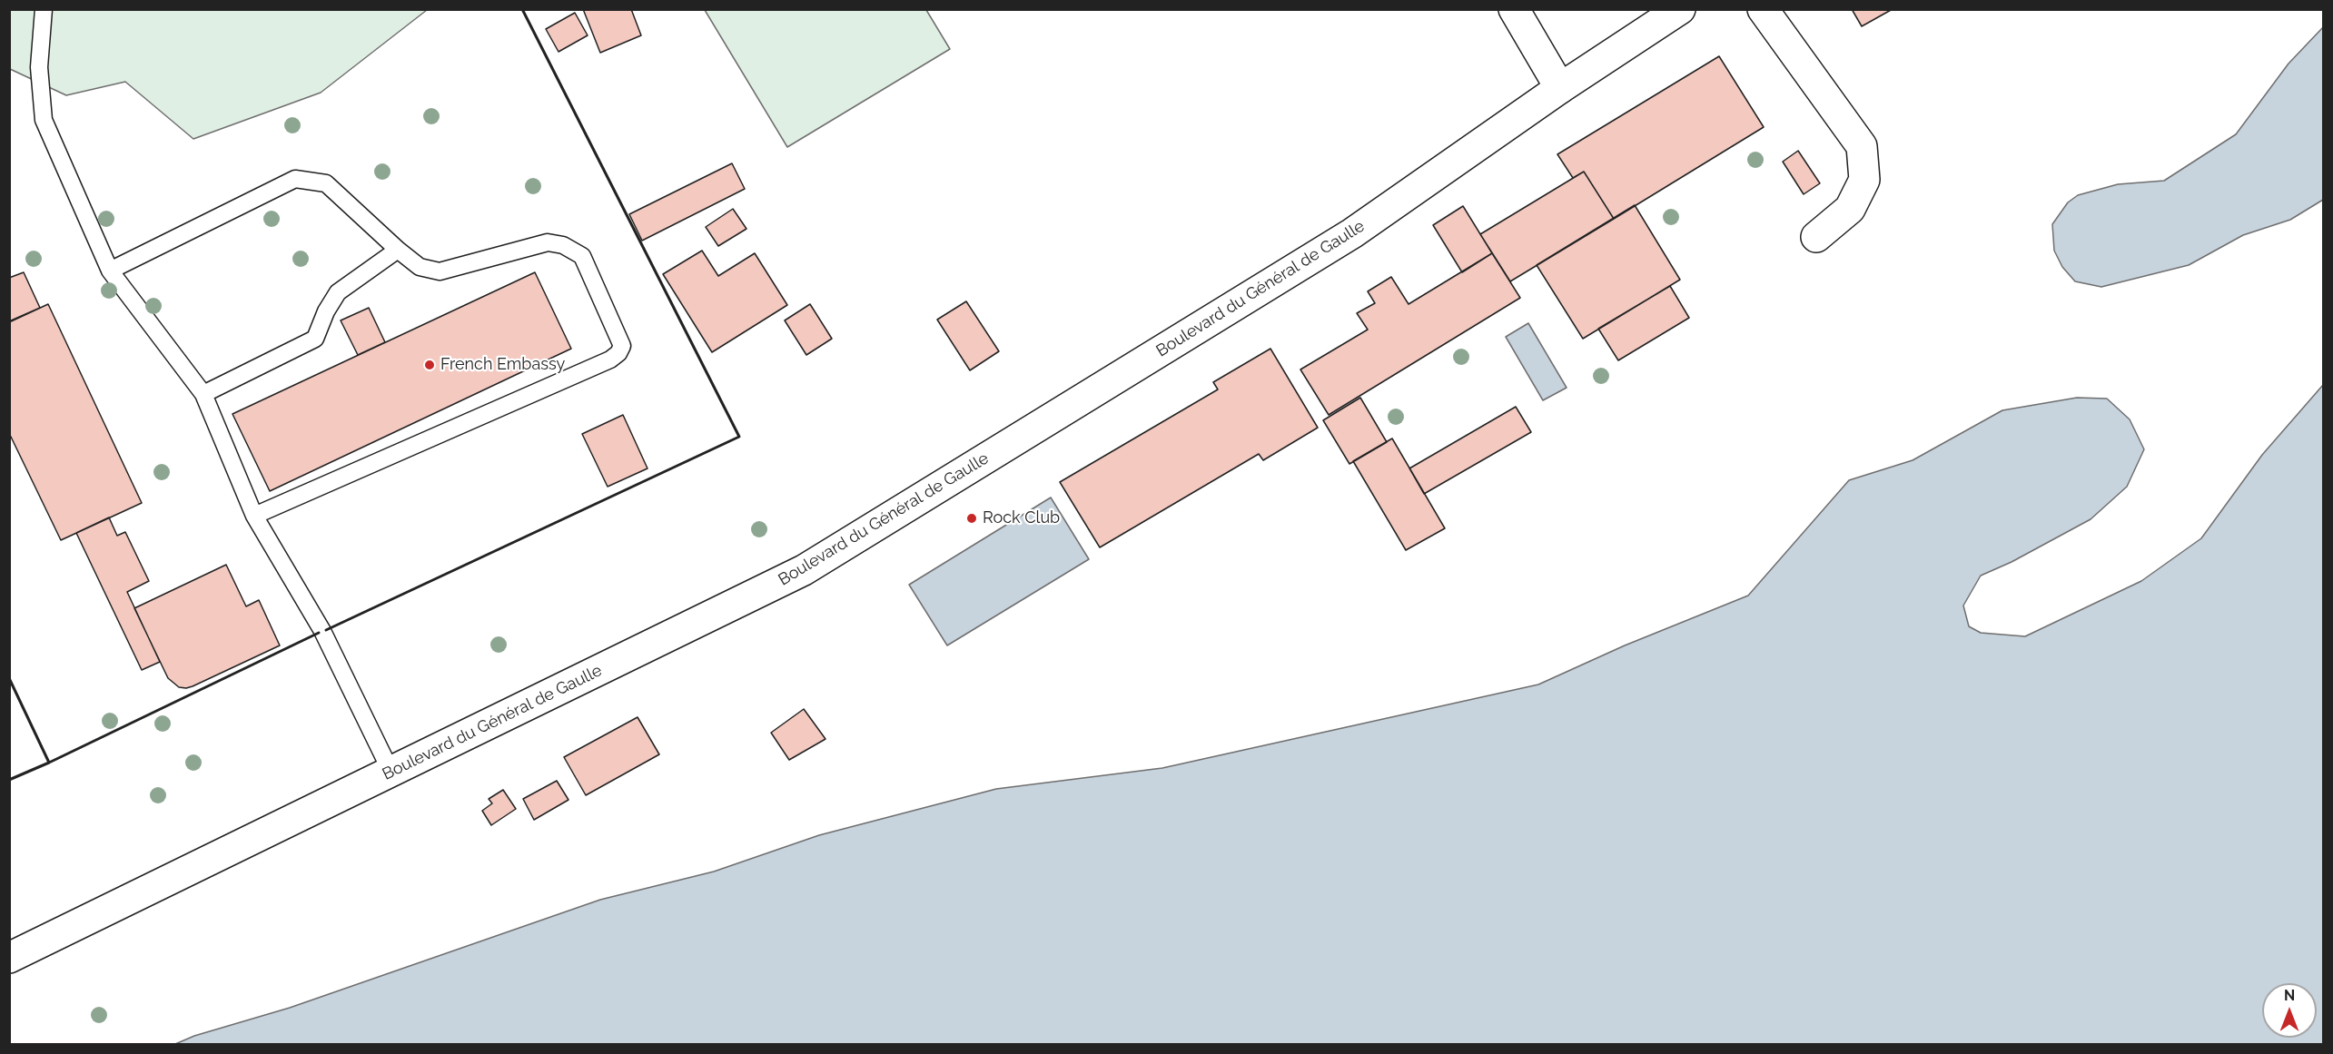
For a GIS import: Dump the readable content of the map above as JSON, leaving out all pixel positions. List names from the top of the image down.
{
  "streets": {
    "main road": ["Boulevard du Général de Gaulle"]
  },
  "places": ["French Embassy", "Rock Club"],
  "north": "top"
}
